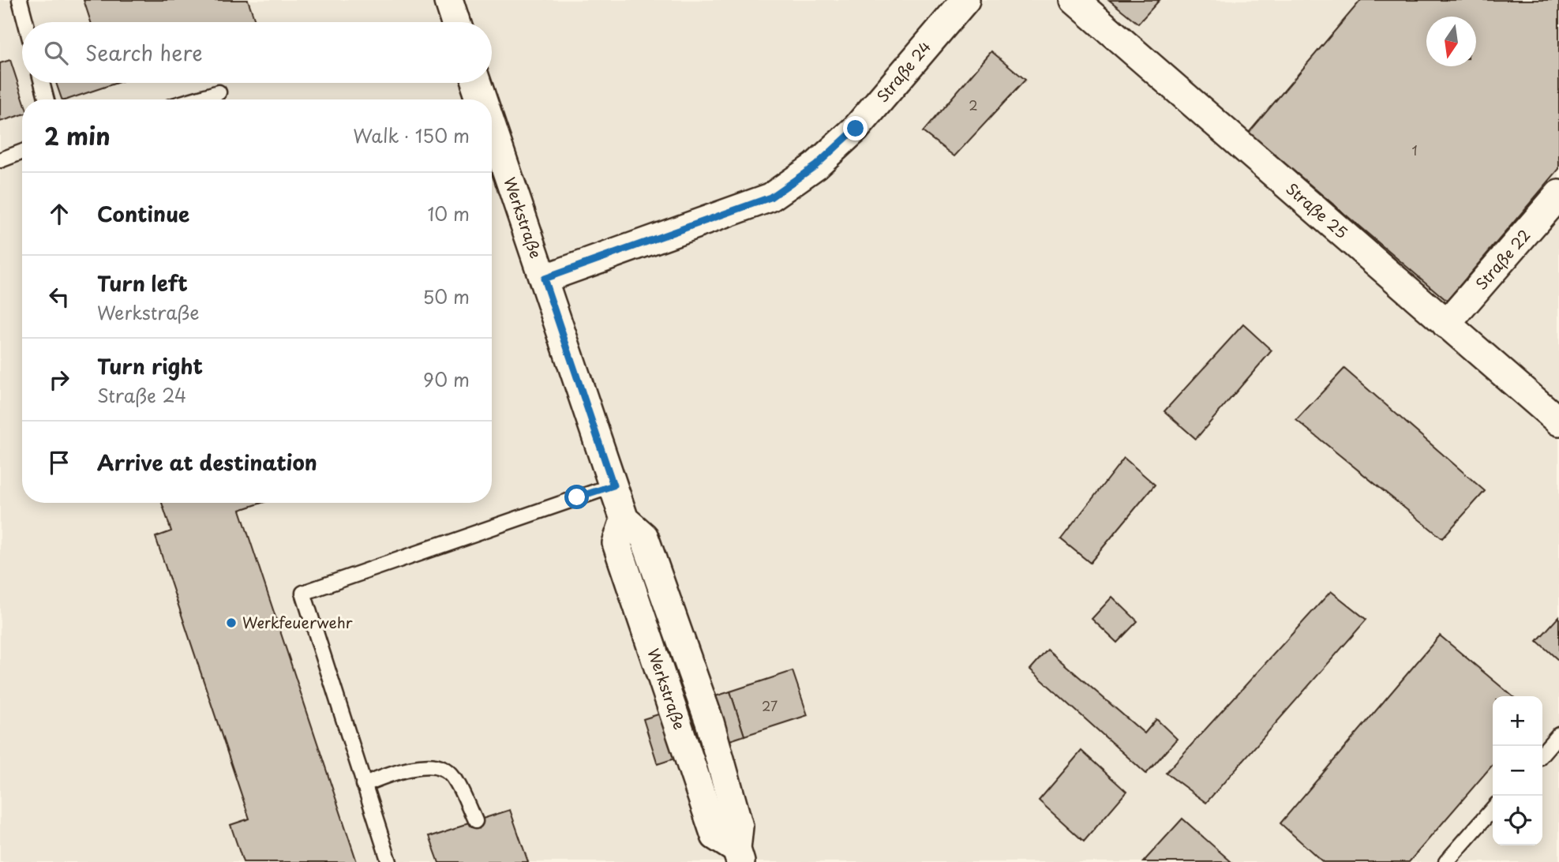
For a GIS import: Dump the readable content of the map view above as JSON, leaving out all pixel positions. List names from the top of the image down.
{
  "streets": {
    "street": [
      "Straße 24",
      "Straße 25",
      "Werkstraße",
      "Straße 22"
    ]
  },
  "crossings": [
    ["Straße 24", "Werkstraße"],
    ["Straße 25", "Straße 22"]
  ],
  "places": ["Werkfeuerwehr"],
  "house_numbers": ["2", "1", "27"],
  "north": "bottom",
  "page": {
    "search": "Search here",
    "heading": ["2 min", "Walk · 150 m"],
    "list": [
      ["Continue", "10 m"],
      ["Turn left", "Werkstraße", "50 m"],
      ["Turn right", "Straße 24", "90 m"],
      "Arrive at destination"
    ],
    "map_buttons": ["+", "−"]
  }
}
